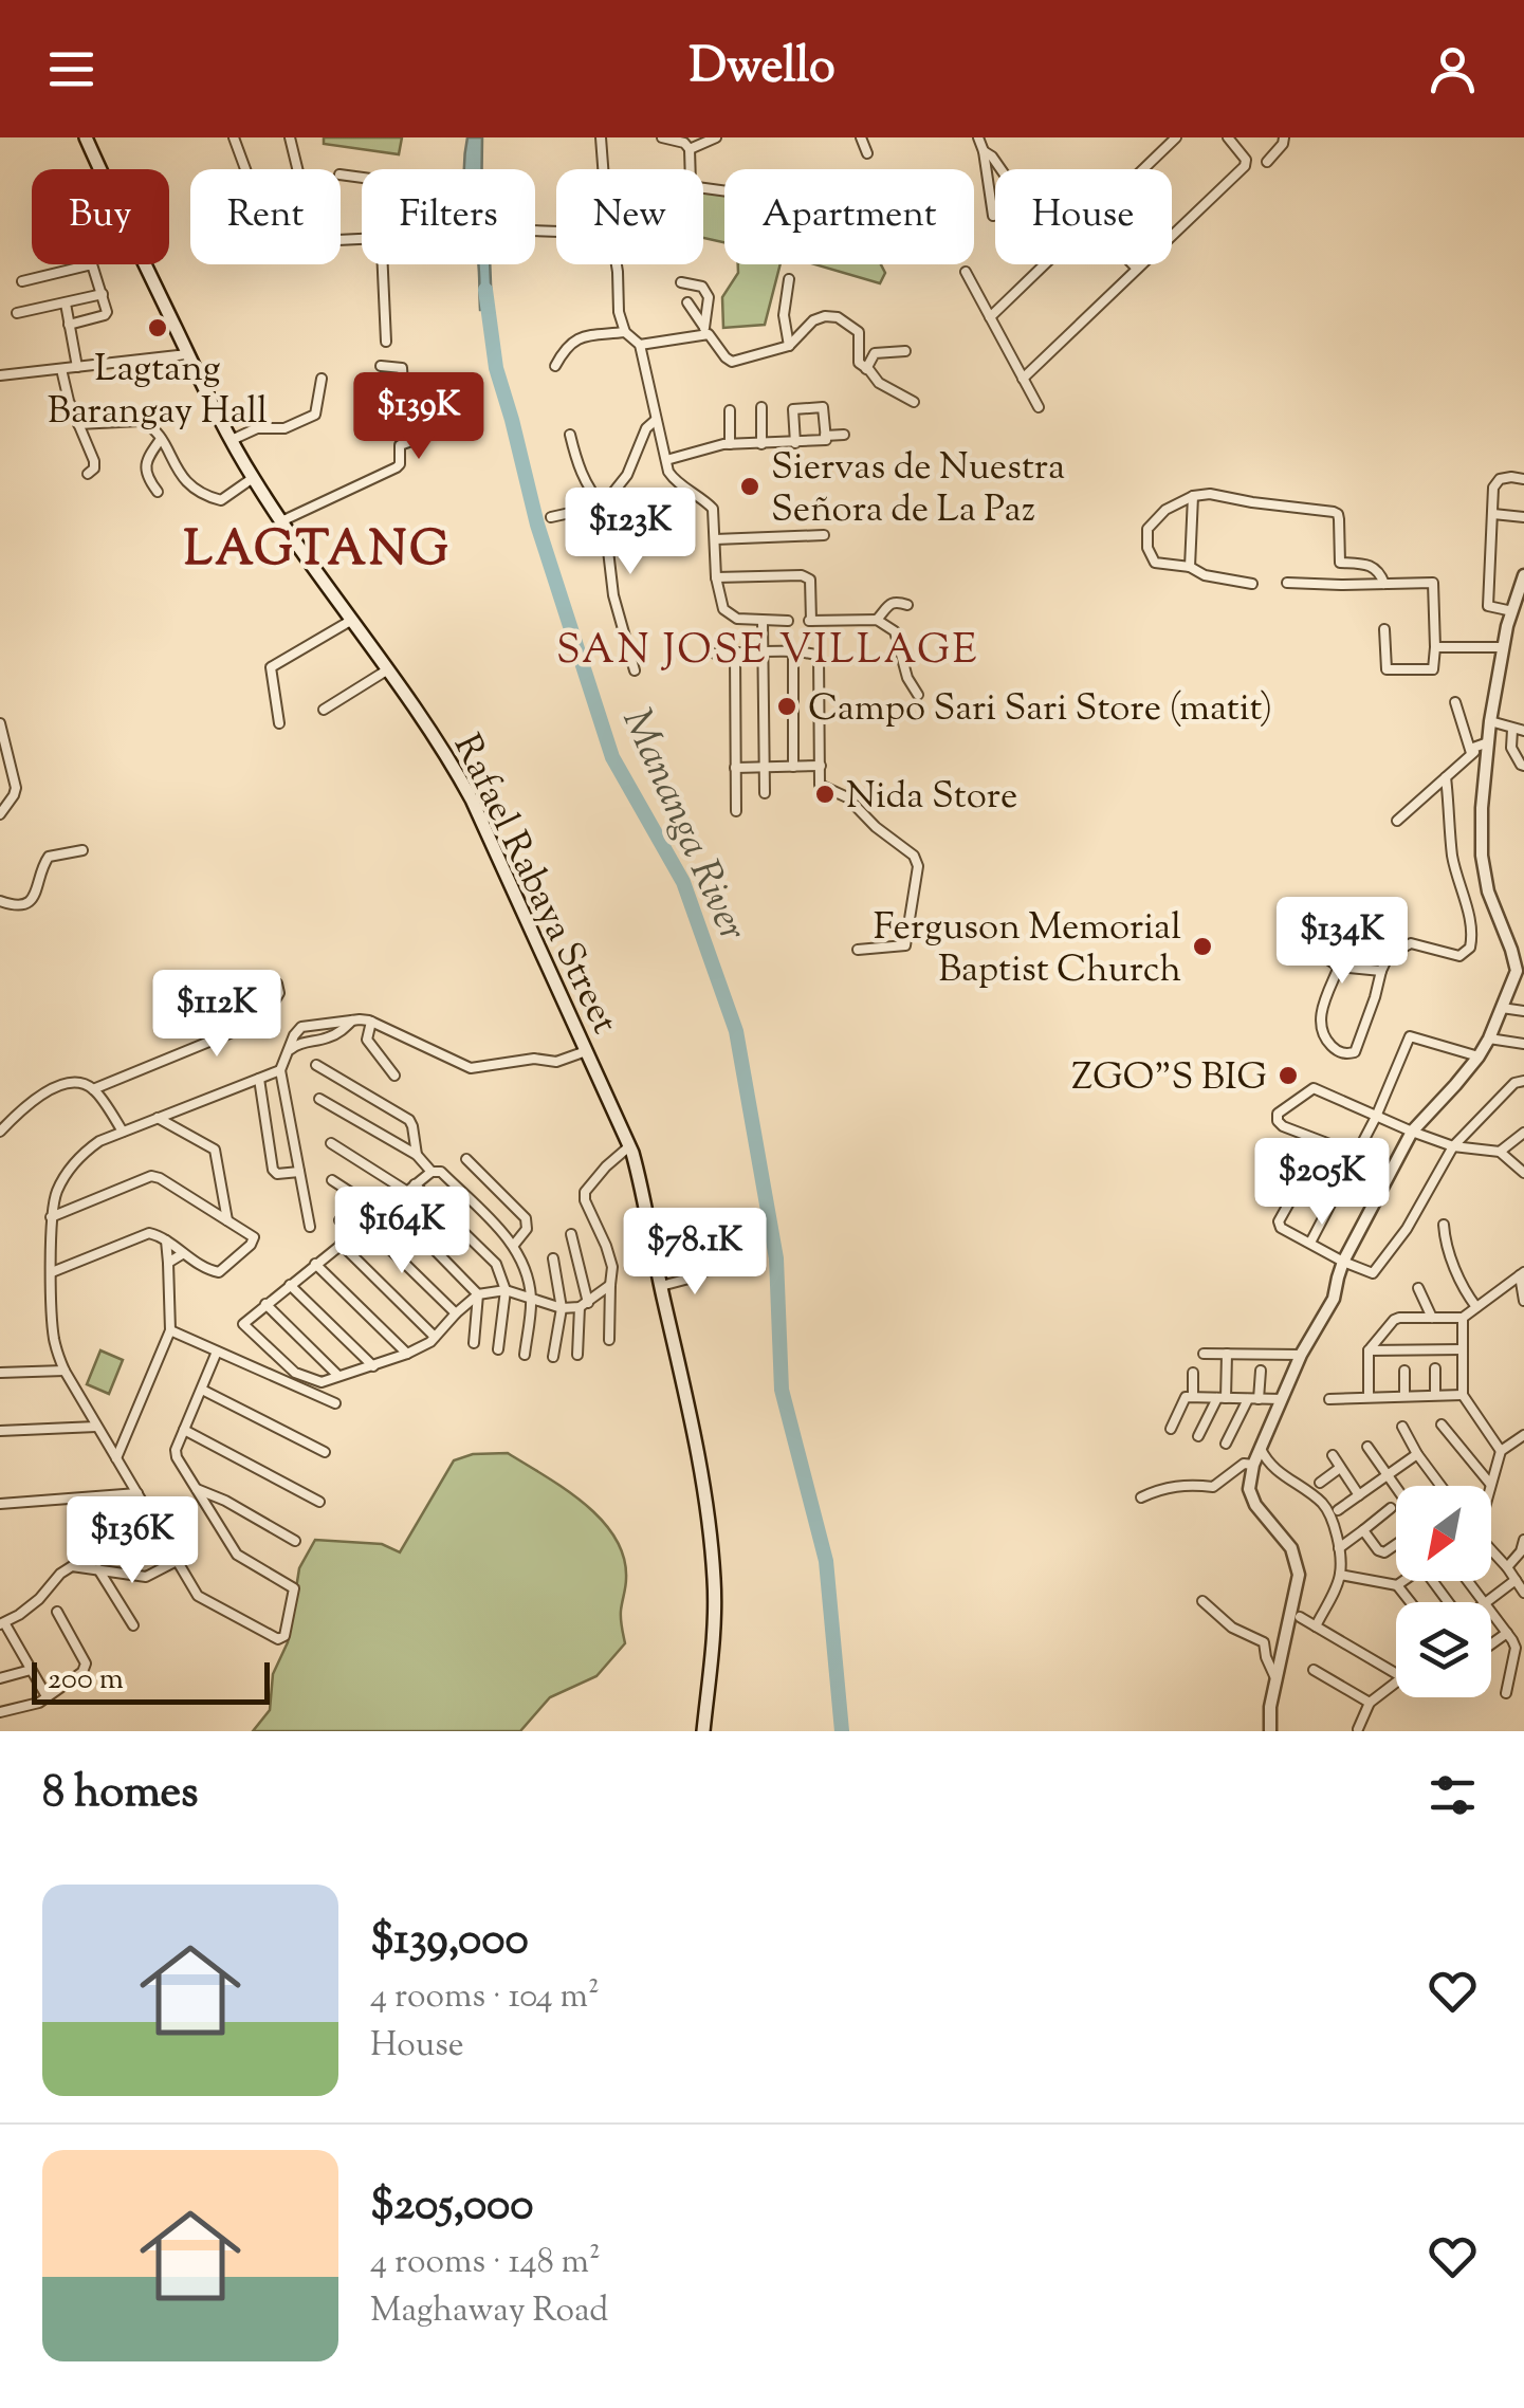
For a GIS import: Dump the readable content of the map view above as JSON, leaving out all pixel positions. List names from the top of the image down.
{
  "streets": {
    "main road": ["Rafael Rabaya Street"]
  },
  "districts": ["LAGTANG", "SAN JOSE VILLAGE"],
  "water": ["Mananga River"],
  "places": [
    "Lagtang Barangay Hall",
    "Siervas de Nuestra Señora de La Paz",
    "Campo Sari Sari Store (matit)",
    "Nida Store",
    "Ferguson Memorial Baptist Church",
    "ZGO\"S BIG"
  ],
  "scale_bar": "200 m",
  "north": "bottom left",
  "page": {
    "header": "Dwello",
    "chip": [
      "Buy",
      "Rent",
      "Filters",
      "New",
      "Apartment",
      "House"
    ],
    "price": [
      "$139K",
      "$123K",
      "$134K",
      "$112K",
      "$205K",
      "$164K",
      "$78.1K",
      "$136K"
    ],
    "scale": "200 m",
    "heading": "8 homes",
    "list": [
      {
        "name": "$139,000",
        "note": "4 rooms · 104 m² · House"
      },
      {
        "name": "$205,000",
        "note": "4 rooms · 148 m² · Maghaway Road"
      }
    ]
  }
}
